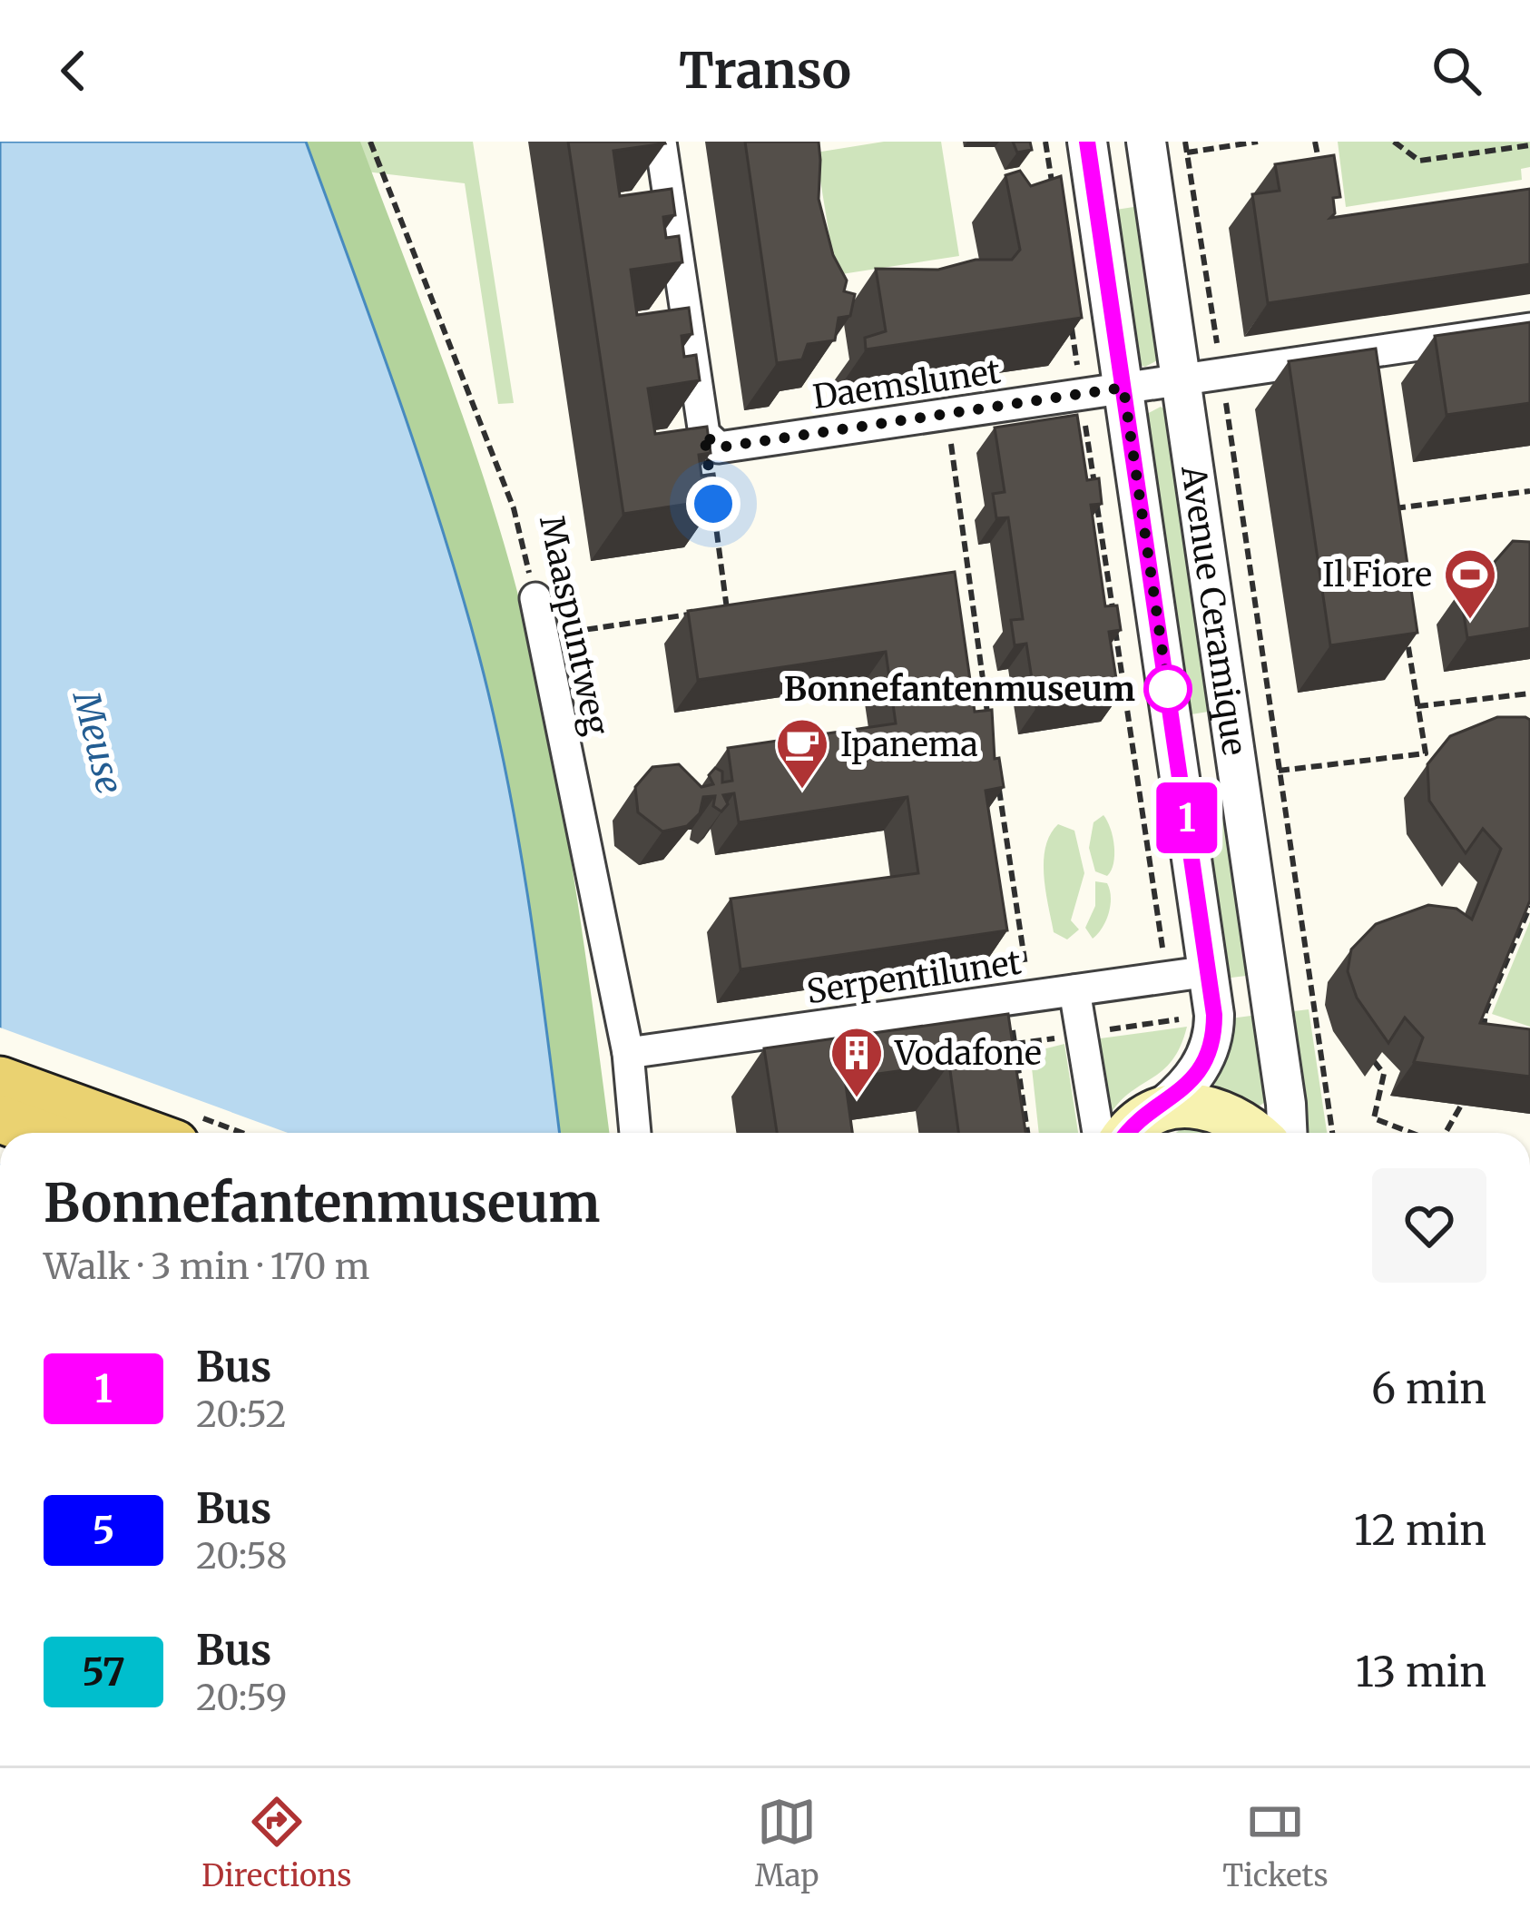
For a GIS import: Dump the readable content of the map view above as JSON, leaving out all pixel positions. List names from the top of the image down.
{
  "streets": {
    "street": [
      "Daemslunet",
      "Avenue Ceramique",
      "Maaspuntweg",
      "Serpentilunet"
    ]
  },
  "crossings": [
    ["Daemslunet", "Avenue Ceramique"],
    ["Avenue Ceramique", "Serpentilunet"],
    ["Maaspuntweg", "Serpentilunet"]
  ],
  "water": ["Meuse"],
  "places": {
    "sports": ["Il Fiore"],
    "other": ["Bonnefantenmuseum"],
    "cafe": ["Ipanema"],
    "building": ["Vodafone"]
  },
  "lines": ["bus line 1"],
  "page": {
    "header": "Transo",
    "on_map": "1",
    "heading": ["Bonnefantenmuseum", "Walk · 3 min · 170 m"],
    "list": [
      {
        "mark": "1",
        "name": "Bus",
        "note": "20:52",
        "value": "6 min"
      },
      {
        "mark": "5",
        "name": "Bus",
        "note": "20:58",
        "value": "12 min"
      },
      {
        "mark": "57",
        "name": "Bus",
        "note": "20:59",
        "value": "13 min"
      }
    ],
    "tabs": ["Directions", "Map", "Tickets"]
  }
}
